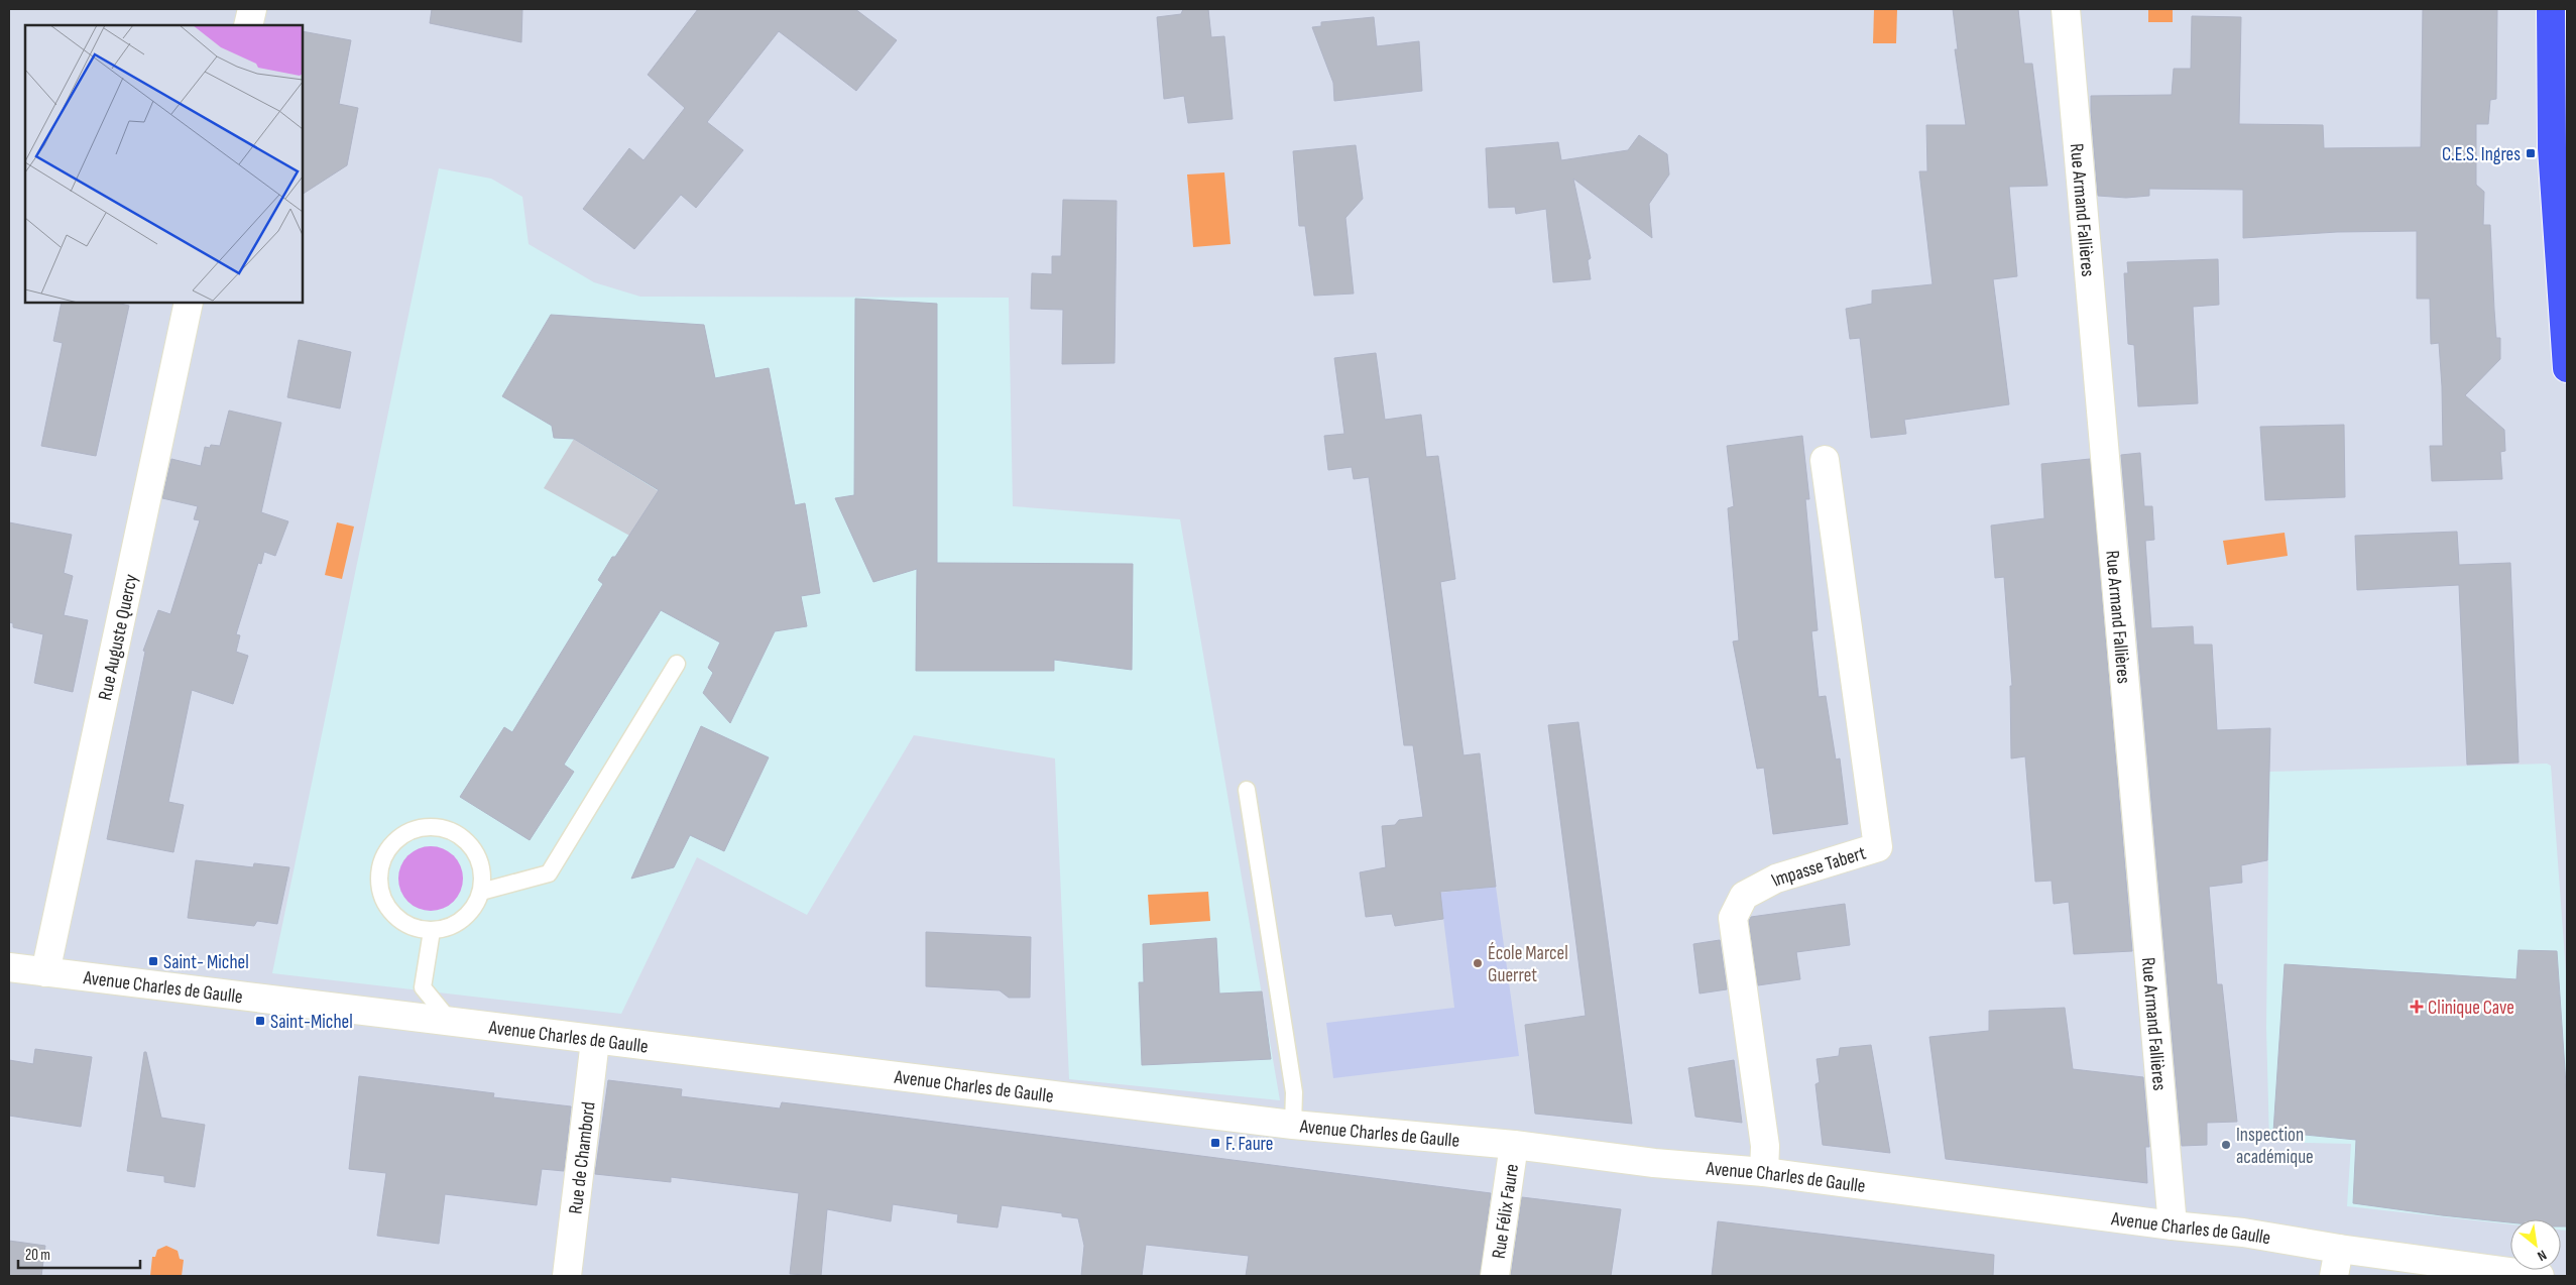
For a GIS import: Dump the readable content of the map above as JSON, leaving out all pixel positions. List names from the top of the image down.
{
  "streets": {
    "street": [
      "Rue Armand Fallières",
      "Rue Auguste Quercy",
      "Impasse Tabert",
      "Avenue Charles de Gaulle",
      "Rue de Chambord",
      "Rue Félix Faure"
    ]
  },
  "crossings": [
    ["Rue Armand Fallières", "Avenue Charles de Gaulle"],
    ["Rue Auguste Quercy", "Avenue Charles de Gaulle"],
    ["Impasse Tabert", "Avenue Charles de Gaulle"],
    ["Avenue Charles de Gaulle", "Rue de Chambord"],
    ["Avenue Charles de Gaulle", "Rue Félix Faure"]
  ],
  "places": {
    "transit": [
      "C.E.S. Ingres",
      "Saint- Michel",
      "Saint-Michel",
      "F. Faure"
    ],
    "other": ["École Marcel Guerret", "Inspection académique"],
    "health": ["Clinique Cave"]
  },
  "scale_bar": "20 m",
  "north": "bottom right"
}
